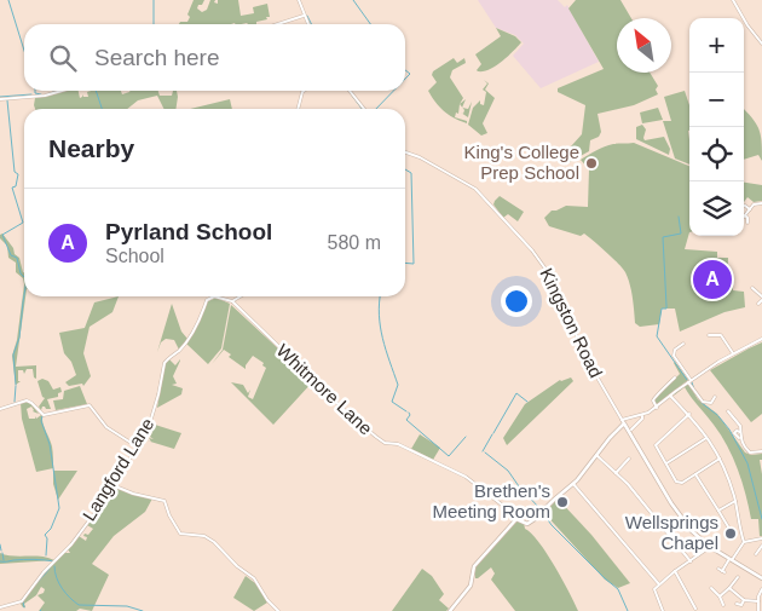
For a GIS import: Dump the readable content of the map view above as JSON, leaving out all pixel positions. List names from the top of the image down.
{
  "streets": {
    "street": ["Kingston Road", "Whitmore Lane", "Langford Lane"]
  },
  "crossings": [
    ["Whitmore Lane", "Langford Lane"]
  ],
  "places": ["King's College Prep School", "Brethen's Meeting Room", "Wellsprings Chapel"],
  "north": "top left",
  "page": {
    "map_buttons": ["+", "−"],
    "search": "Search here",
    "heading": "Nearby",
    "list": [
      {
        "mark": "A",
        "name": "Pyrland School",
        "note": "School",
        "value": "580 m"
      }
    ],
    "pins": "A"
  }
}
